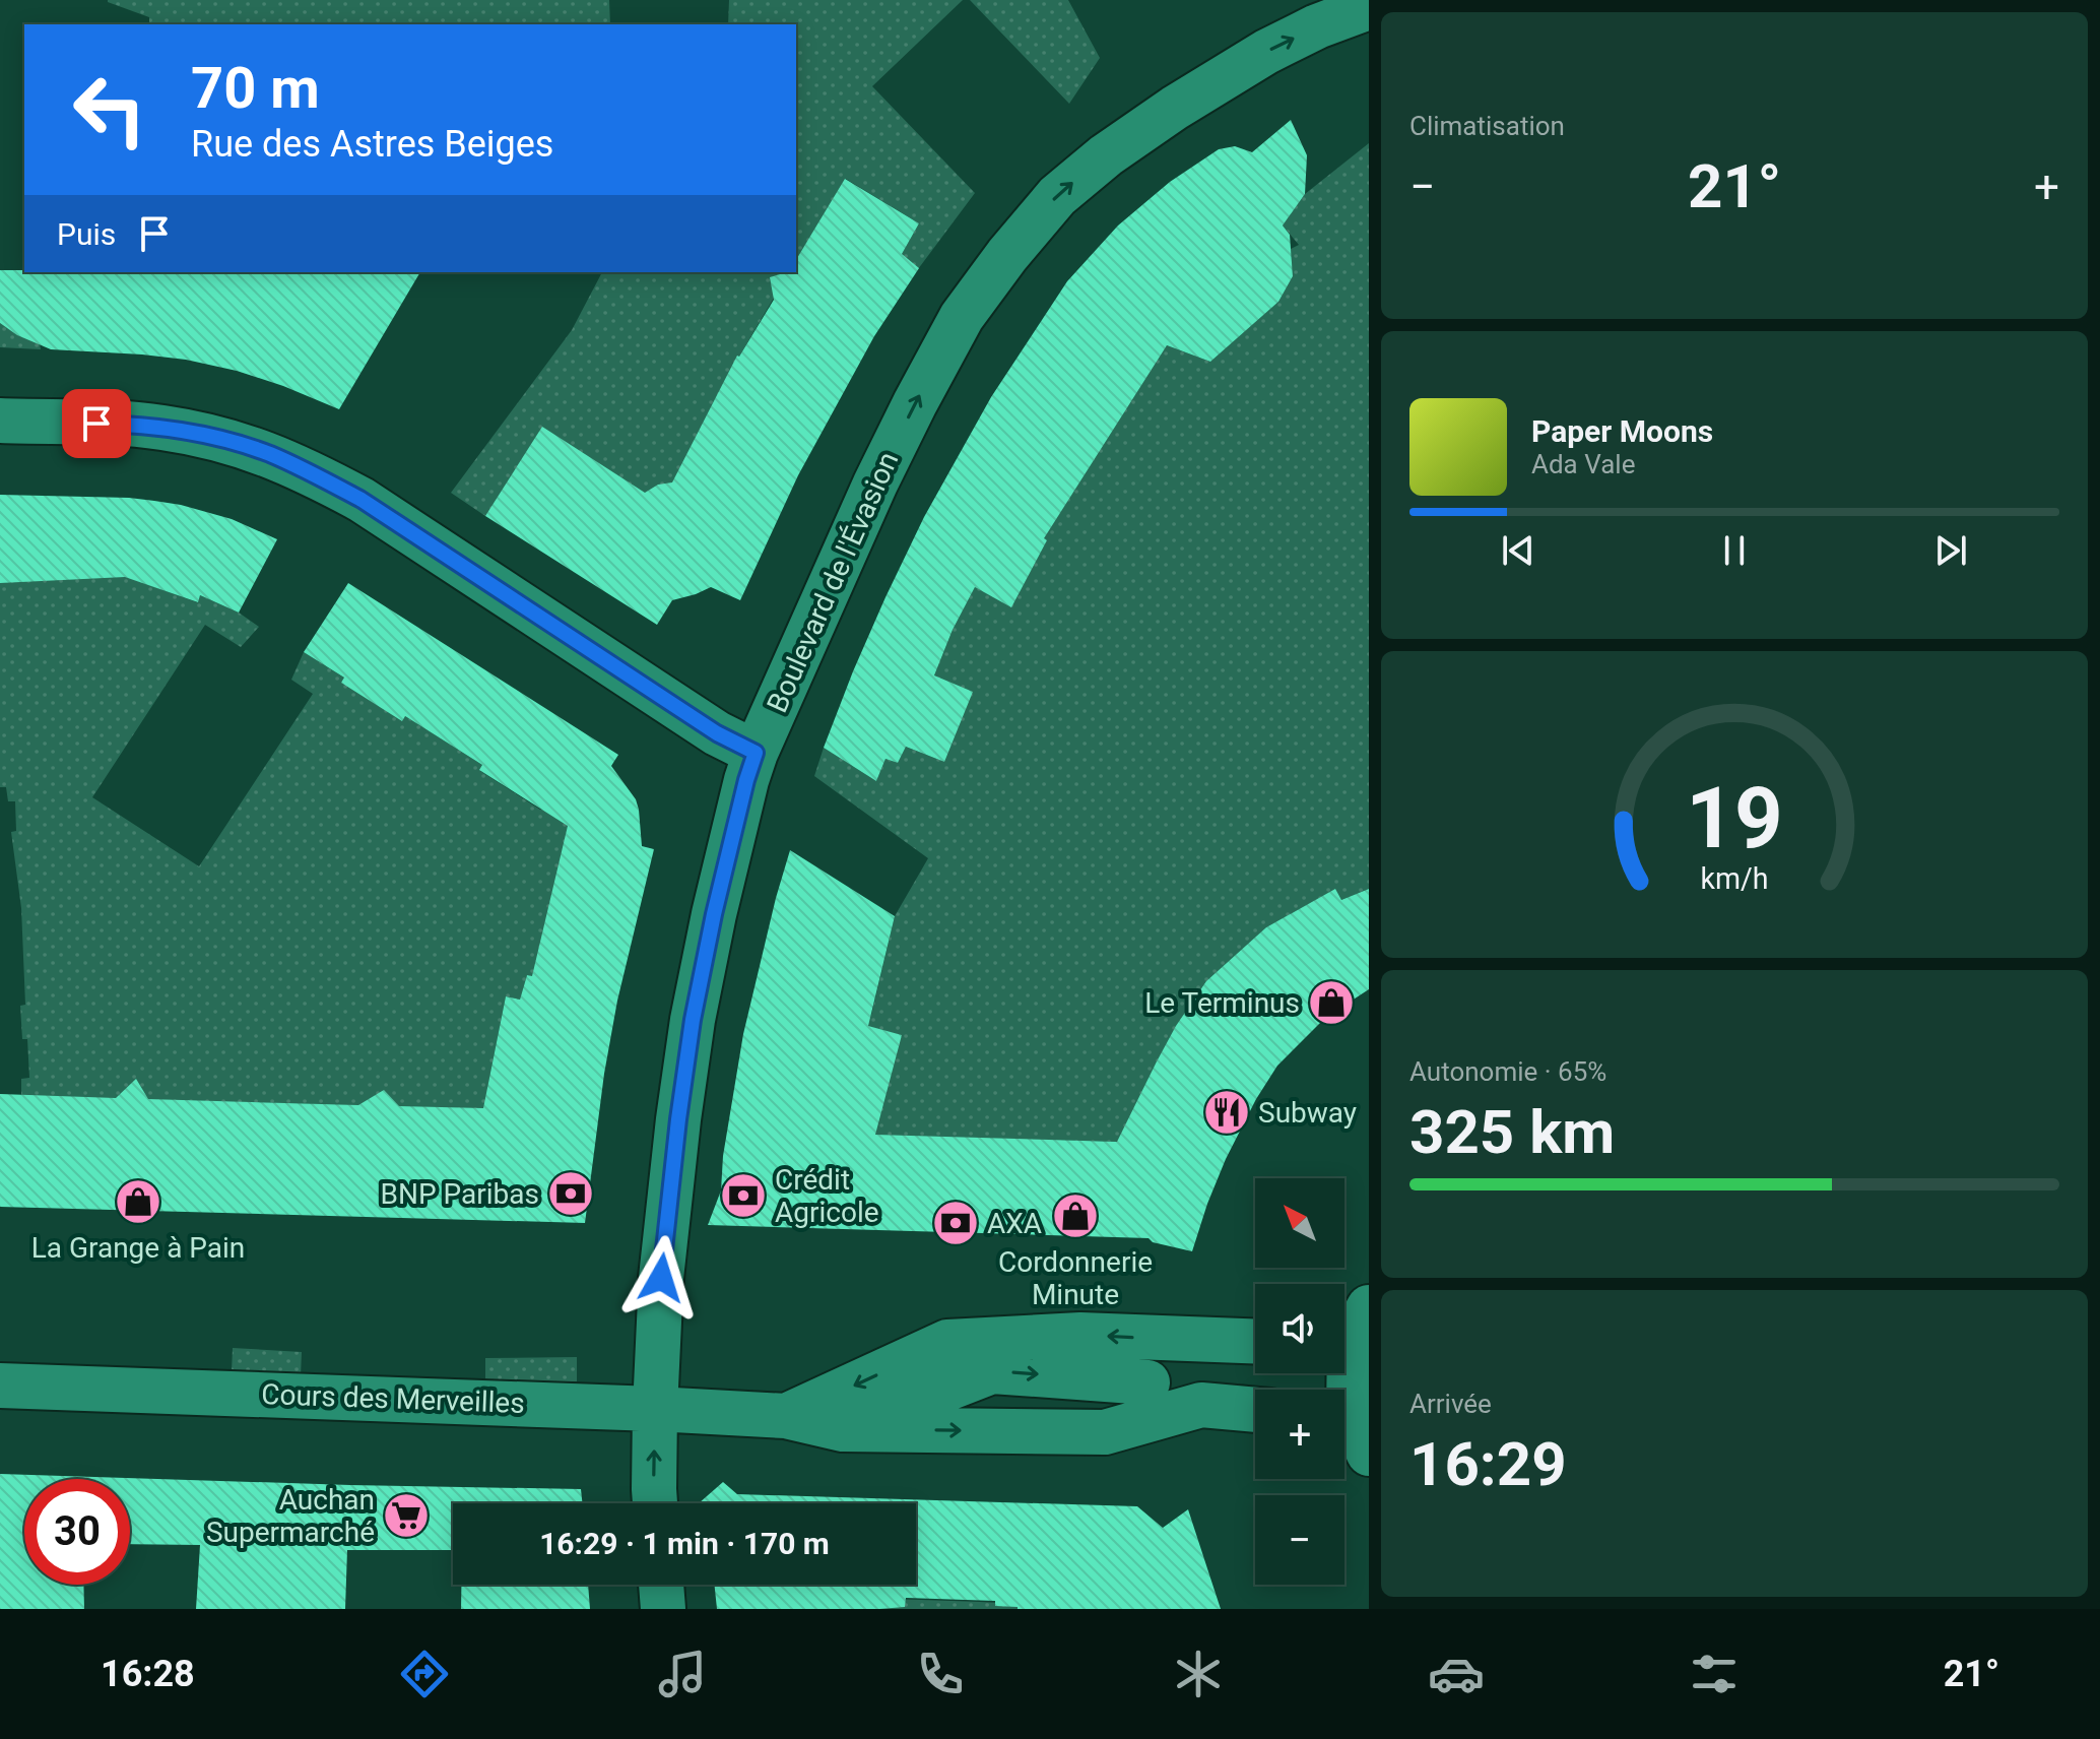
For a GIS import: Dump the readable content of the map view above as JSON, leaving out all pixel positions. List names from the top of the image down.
{
  "streets": {
    "street": ["Boulevard de l'Évasion", "Cours des Merveilles"]
  },
  "crossings": [
    ["Boulevard de l'Évasion", "Cours des Merveilles"]
  ],
  "one_way": ["Boulevard de l'Évasion"],
  "places": {
    "shop": ["Le Terminus", "La Grange à Pain", "Cordonnerie Minute"],
    "restaurant": ["Subway"],
    "bank": ["BNP Paribas", "Crédit Agricole", "AXA"],
    "supermarket": ["Auchan Supermarché"]
  },
  "north": "top left",
  "page": {
    "tile": [
      "Climatisation",
      ["Autonomie · 65%", "325 km"],
      ["Arrivée", "16:29"]
    ],
    "turn": ["70 m", "Rue des Astres Beiges"],
    "heat": ["−", "21°", "+"],
    "then": "Puis",
    "song": ["Paper Moons", "Ada Vale"],
    "map_buttons": ["+", "−"],
    "limit": "30",
    "trip": "16:29 · 1 min · 170 m",
    "tabs": ["16:28", "21°"],
    "gauge": ["19", "km/h"]
  }
}
